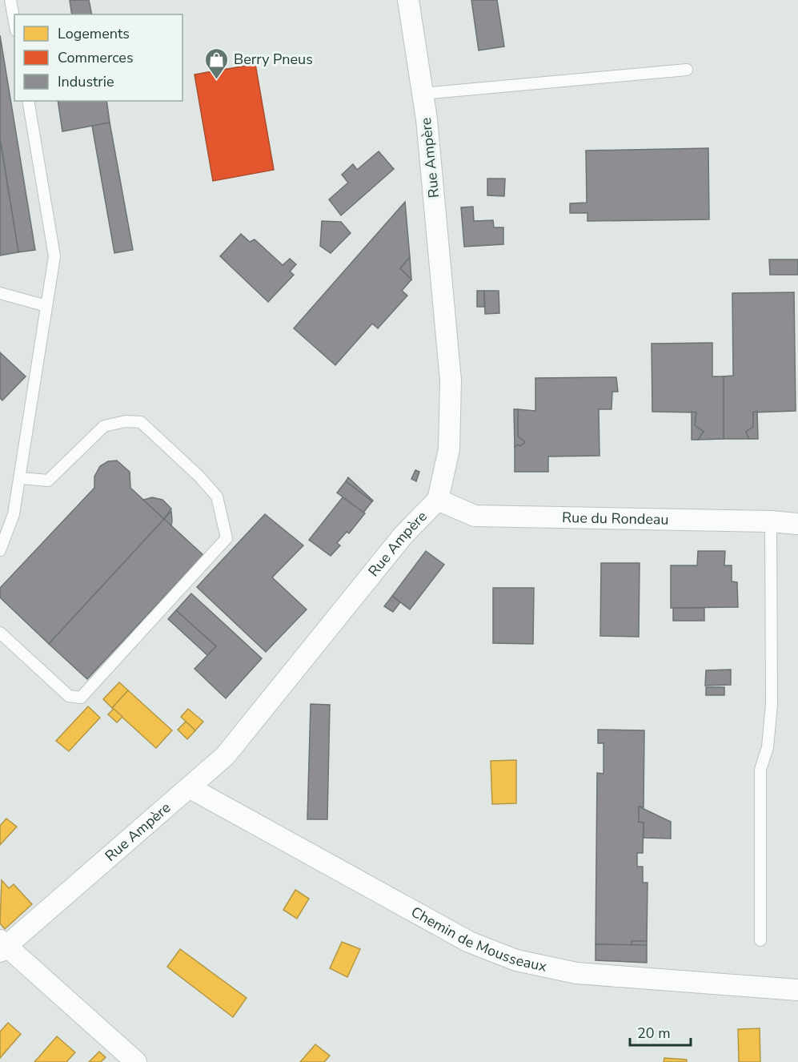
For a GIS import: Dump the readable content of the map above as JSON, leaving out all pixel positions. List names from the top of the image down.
{
  "streets": {
    "street": ["Rue Ampère", "Rue du Rondeau", "Chemin de Mousseaux"]
  },
  "crossings": [
    ["Rue Ampère", "Rue du Rondeau"],
    ["Rue Ampère", "Chemin de Mousseaux"]
  ],
  "places": {
    "shop": ["Berry Pneus"]
  },
  "legend": ["Logements", "Commerces", "Industrie"],
  "scale_bar": "20 m"
}
